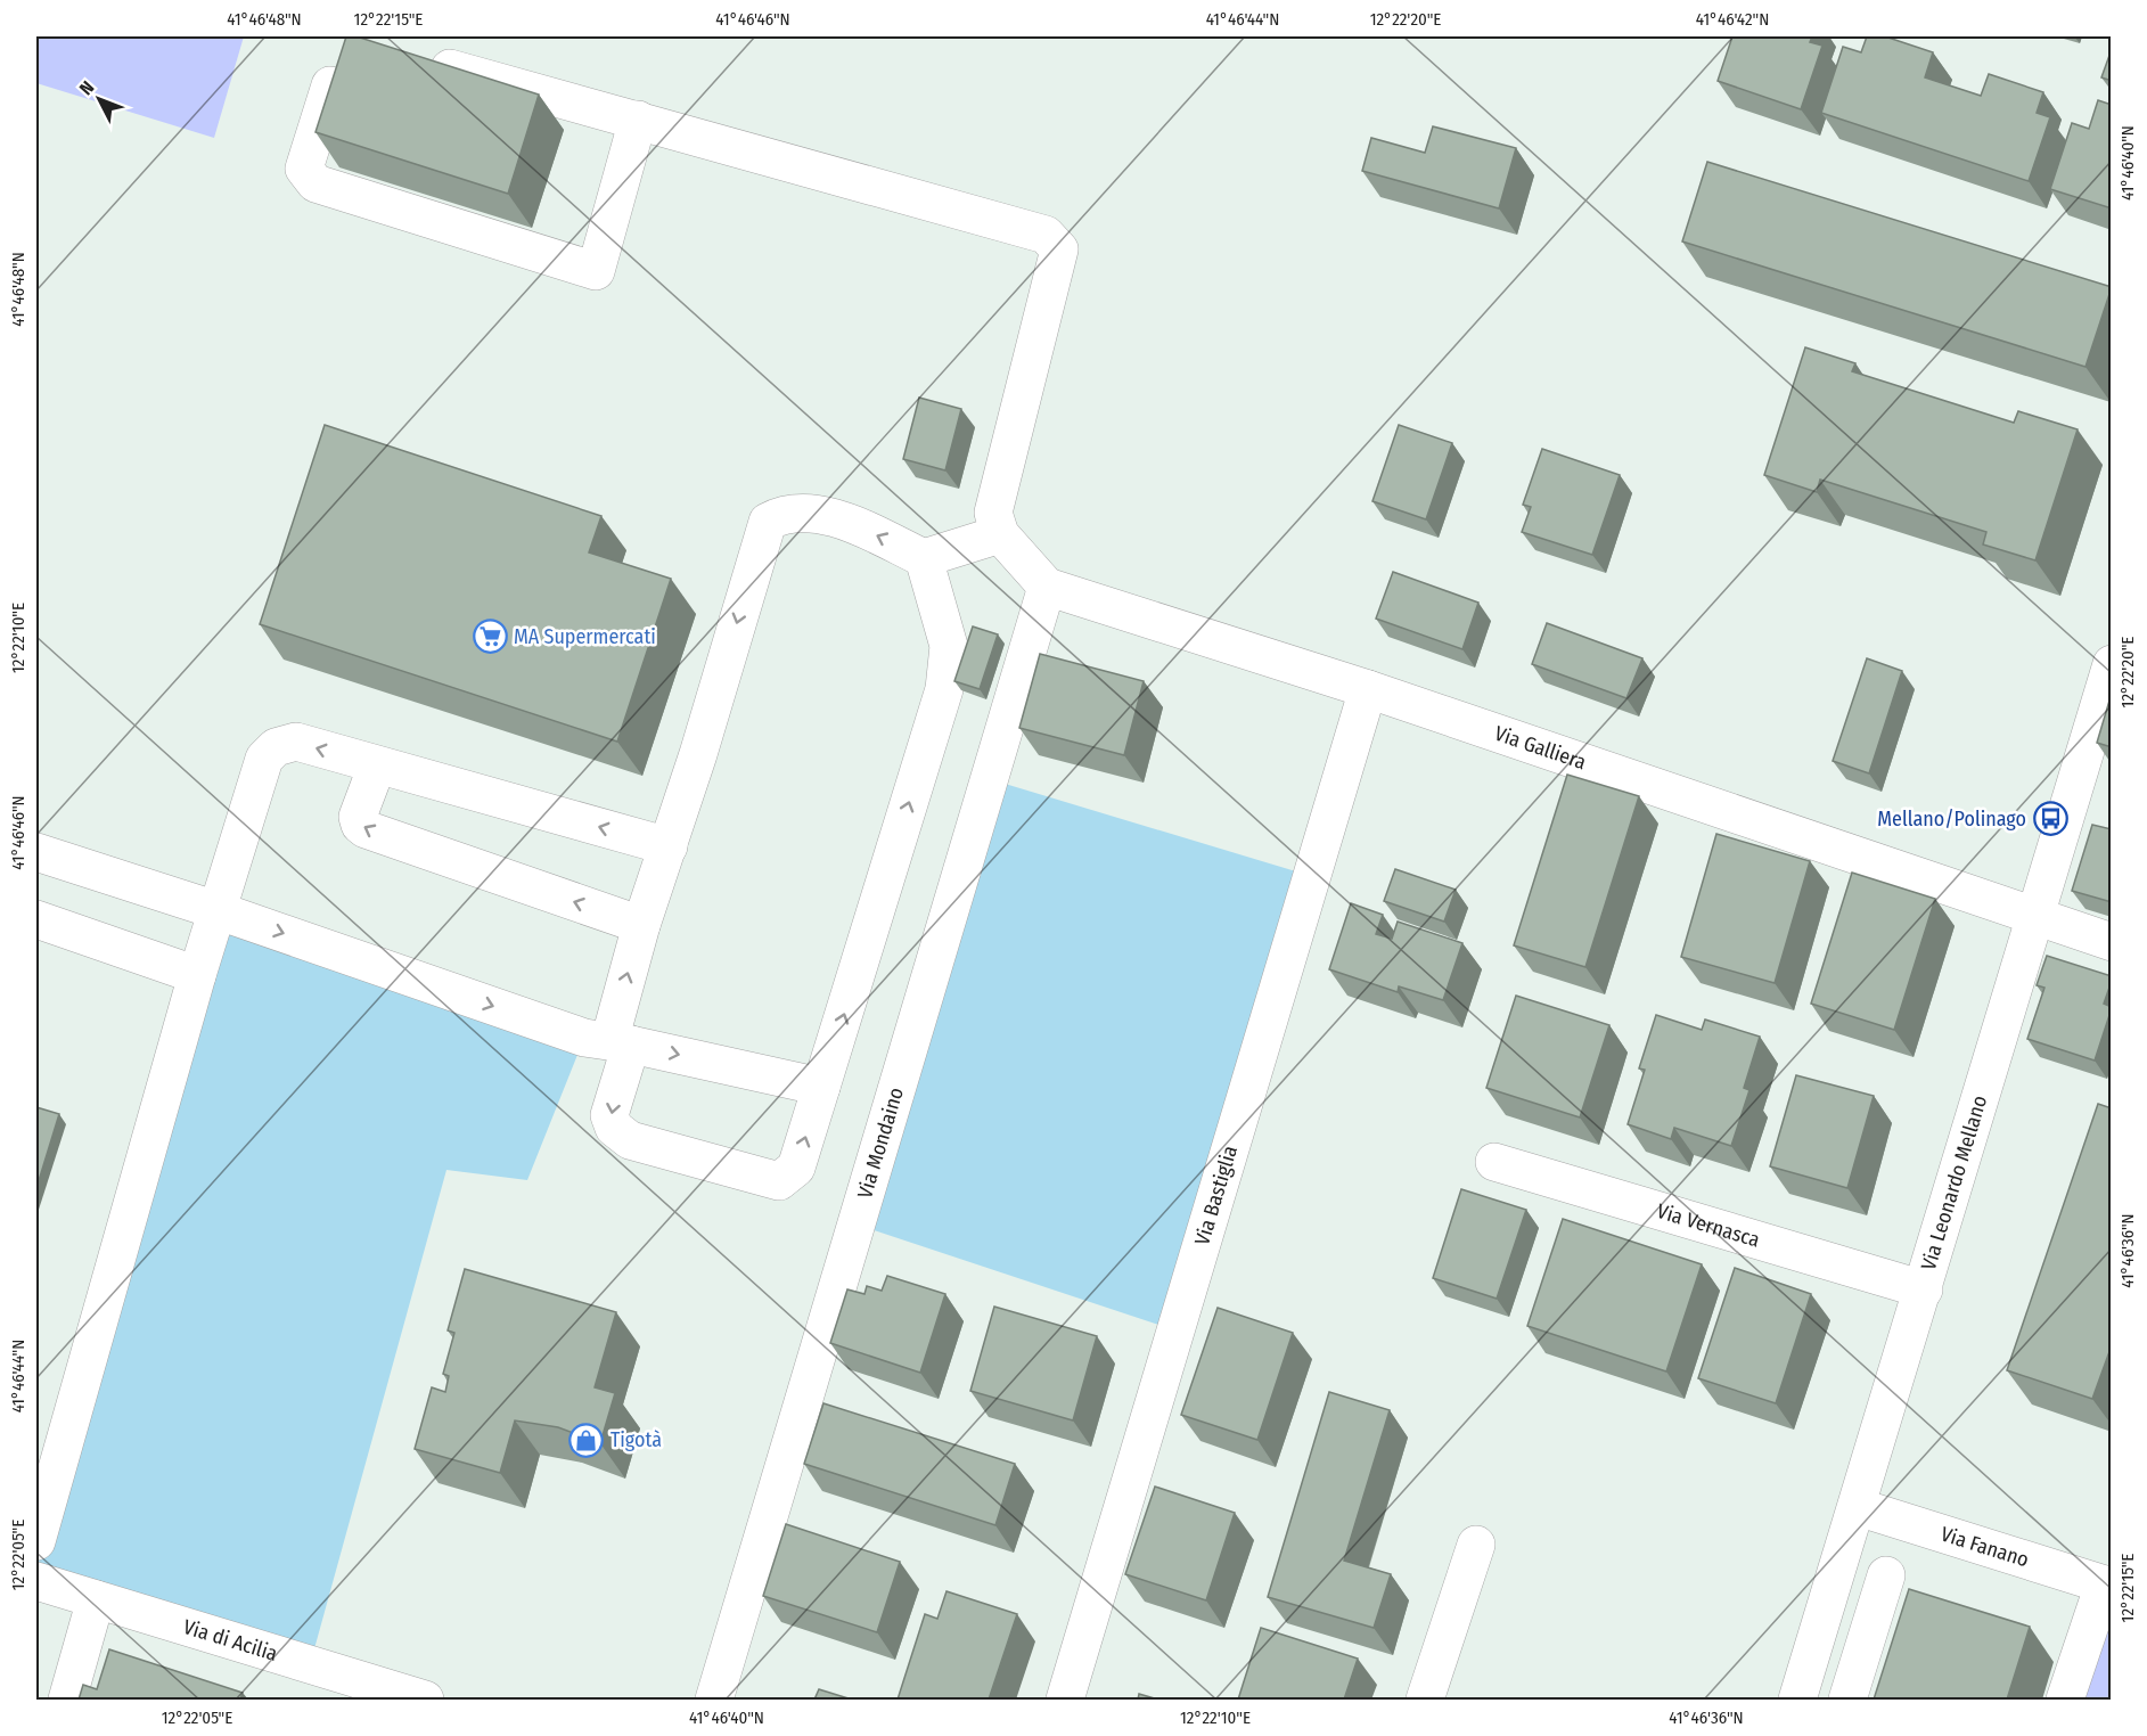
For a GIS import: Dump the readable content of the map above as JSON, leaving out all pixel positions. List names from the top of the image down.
{
  "streets": {
    "street": [
      "Via Galliera",
      "Via Mondaino",
      "Via Leonardo Mellano",
      "Via Bastiglia",
      "Via Vernasca",
      "Via Fanano",
      "Via di Acilia"
    ]
  },
  "crossings": [
    ["Via Galliera", "Via Mondaino"],
    ["Via Galliera", "Via Leonardo Mellano"],
    ["Via Galliera", "Via Bastiglia"],
    ["Via Leonardo Mellano", "Via Vernasca"],
    ["Via Leonardo Mellano", "Via Fanano"]
  ],
  "places": {
    "supermarket": ["MA Supermercati"],
    "bus stop": ["Mellano/Polinago"],
    "shop": ["Tigotà"]
  },
  "north": "top left",
  "coordinates": [
    "41°46'48\"N",
    "12°22'15\"E",
    "41°46'46\"N",
    "41°46'44\"N",
    "12°22'20\"E",
    "41°46'42\"N",
    "41°46'40\"N",
    "12°22'10\"E",
    "41°46'36\"N",
    "12°22'05\"E"
  ]
}
